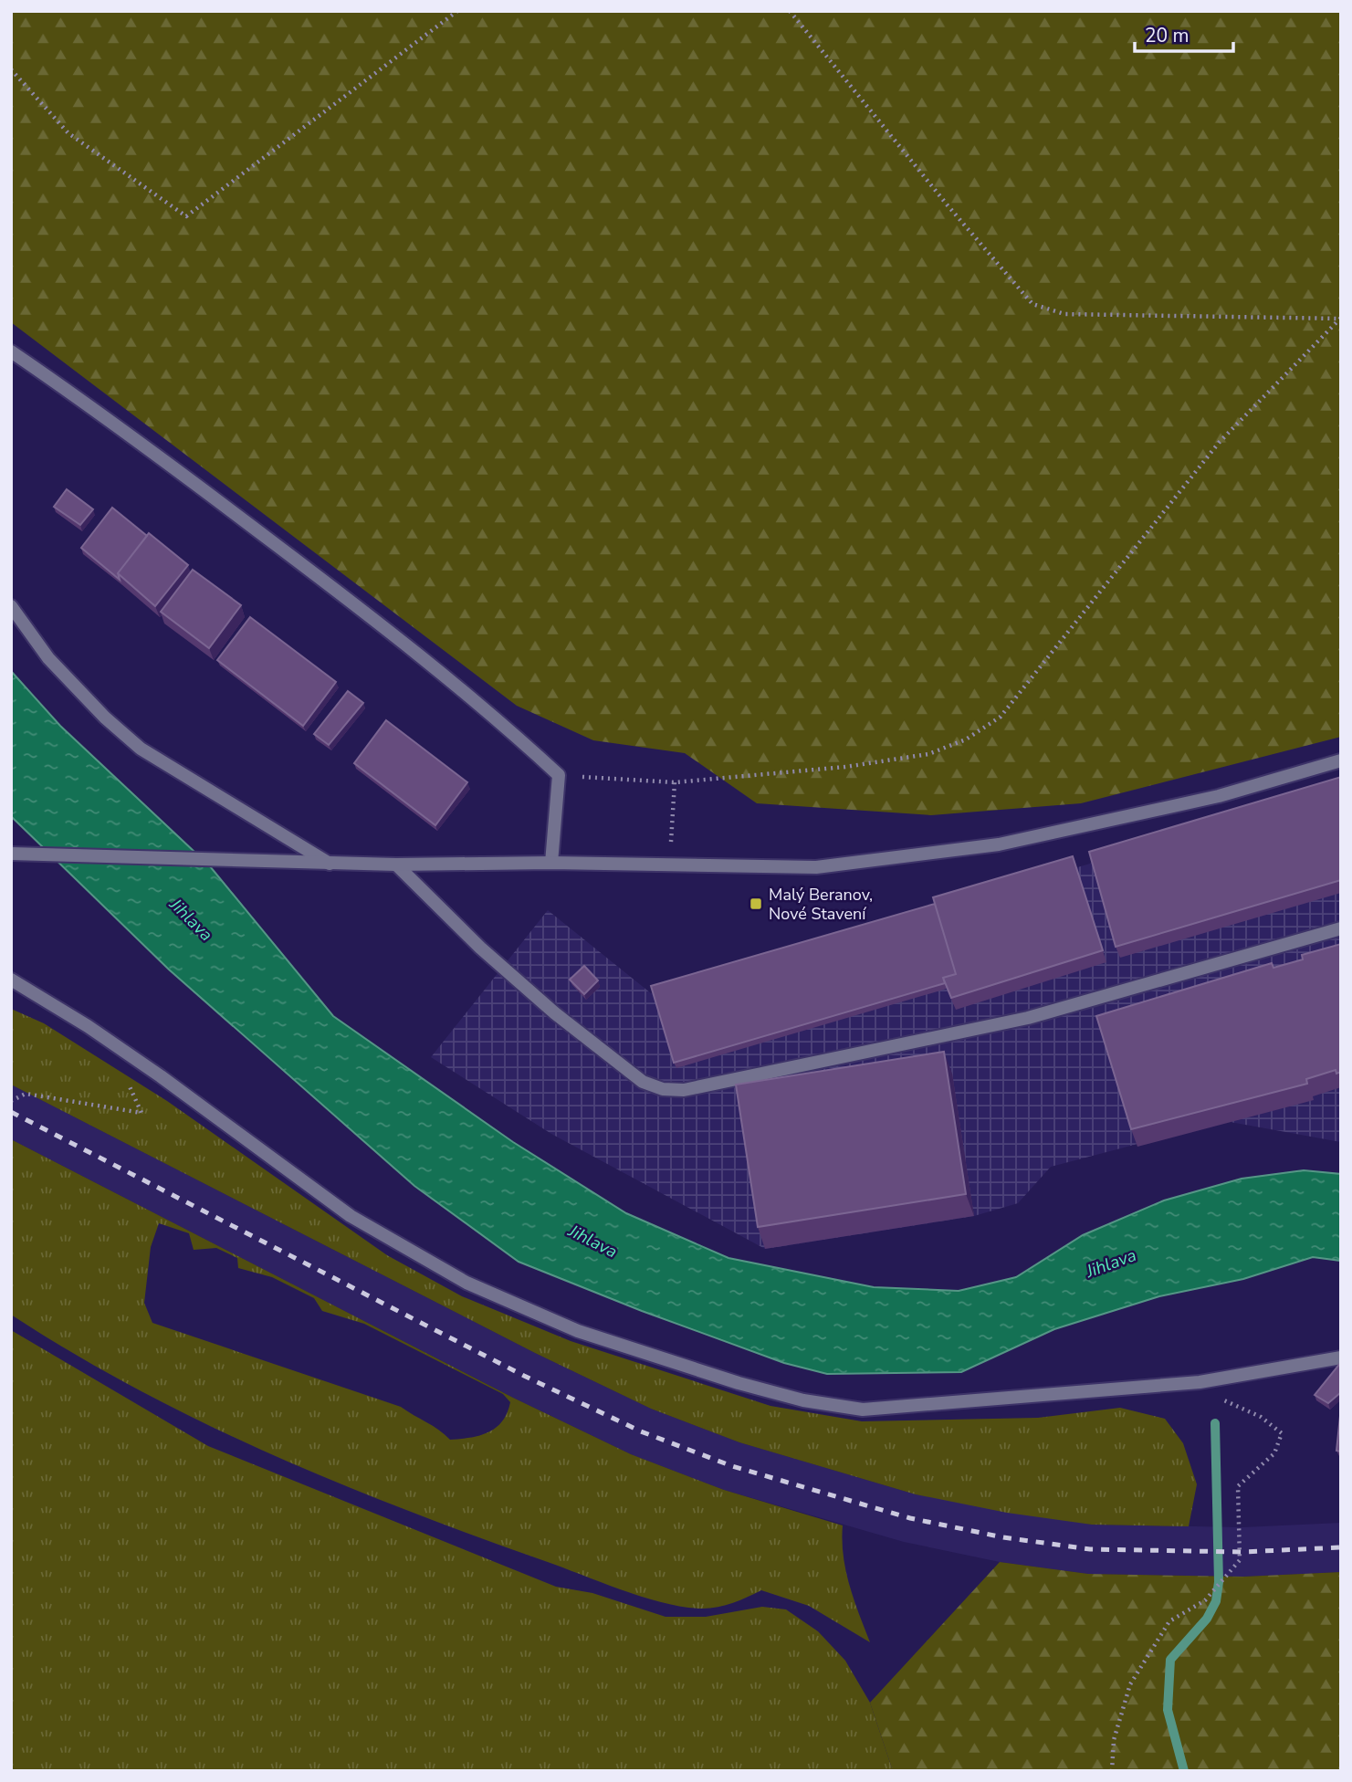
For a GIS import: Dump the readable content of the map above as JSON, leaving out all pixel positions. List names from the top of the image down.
{
  "water": ["Jihlava"],
  "places": {
    "transit": ["Malý Beranov, Nové Stavení"]
  },
  "scale_bar": "20 m"
}
